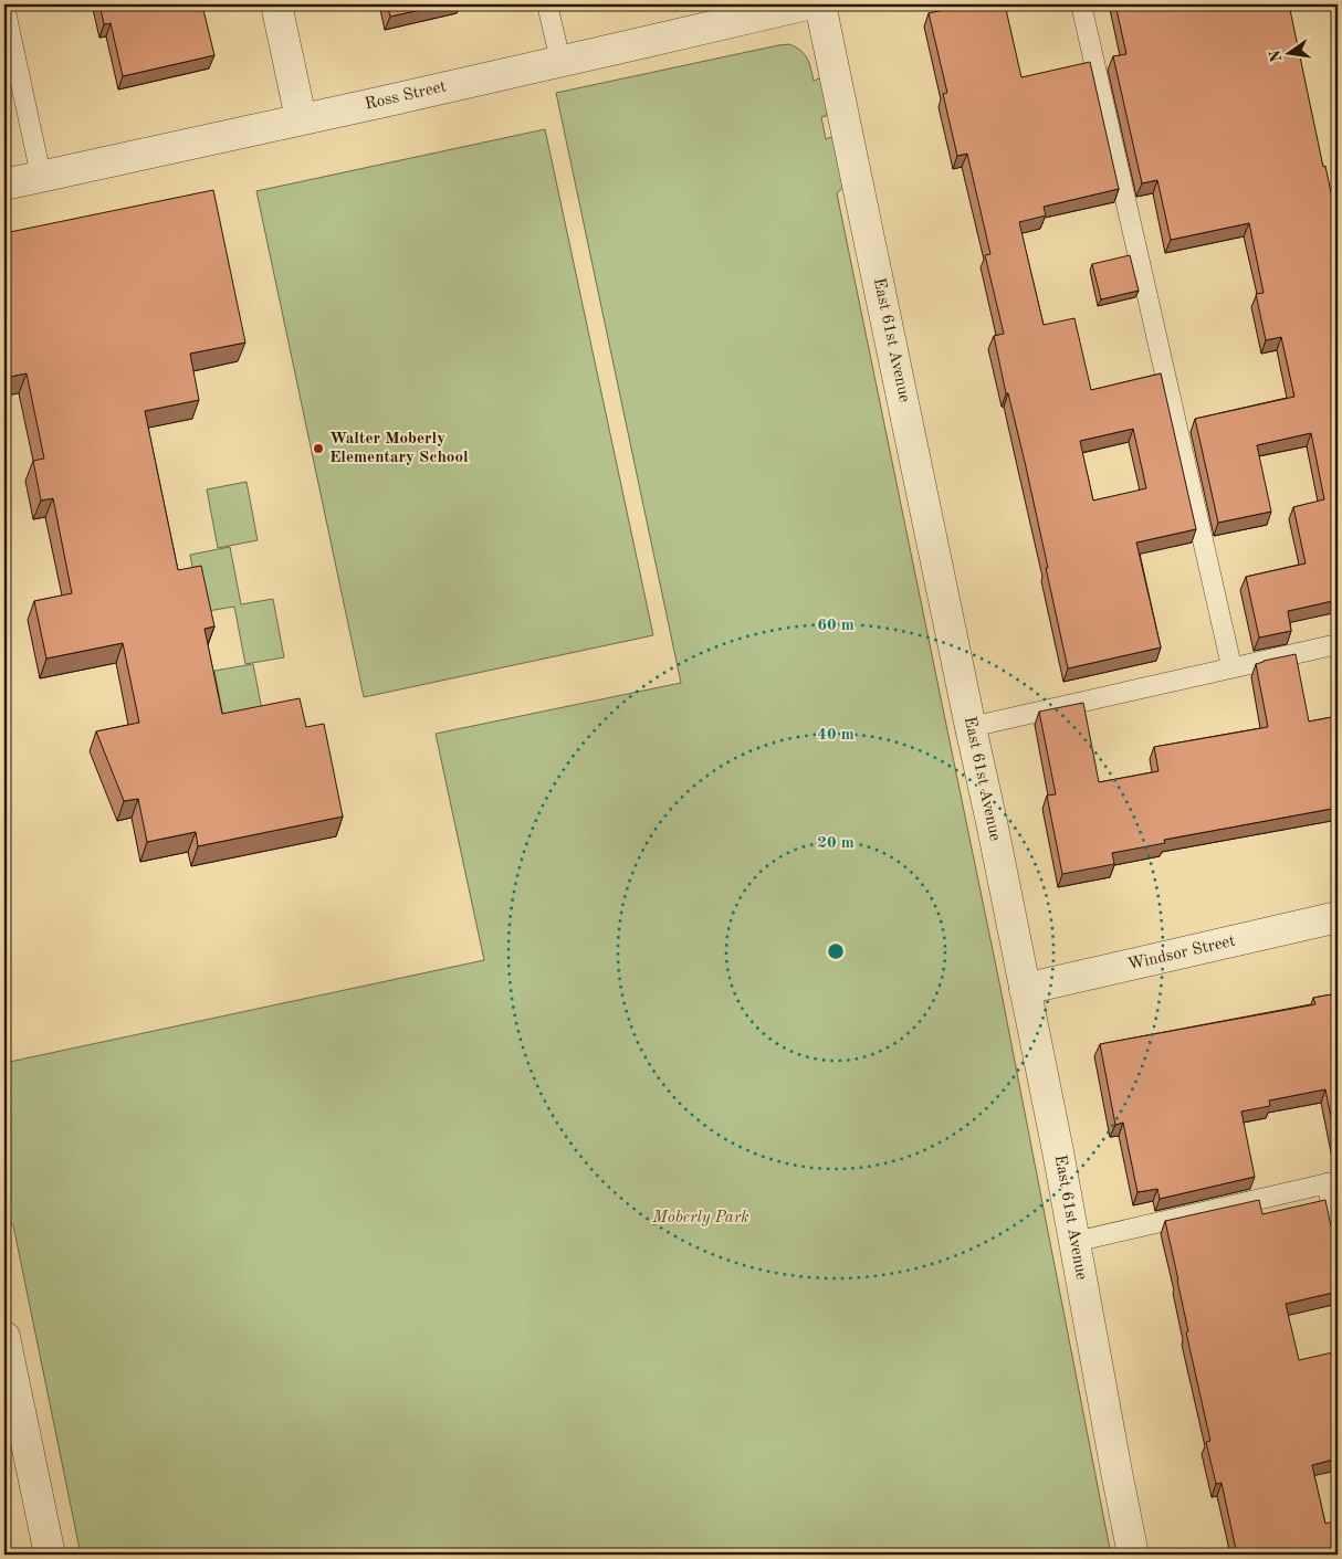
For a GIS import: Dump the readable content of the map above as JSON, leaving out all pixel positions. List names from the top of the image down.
{
  "streets": {
    "street": ["Ross Street", "East 61st Avenue", "Windsor Street"]
  },
  "crossings": [
    ["East 61st Avenue", "Windsor Street"]
  ],
  "parks": ["Moberly Park"],
  "places": ["Walter Moberly Elementary School"],
  "north": "left",
  "rings": ["60 m", "40 m", "20 m"]
}
